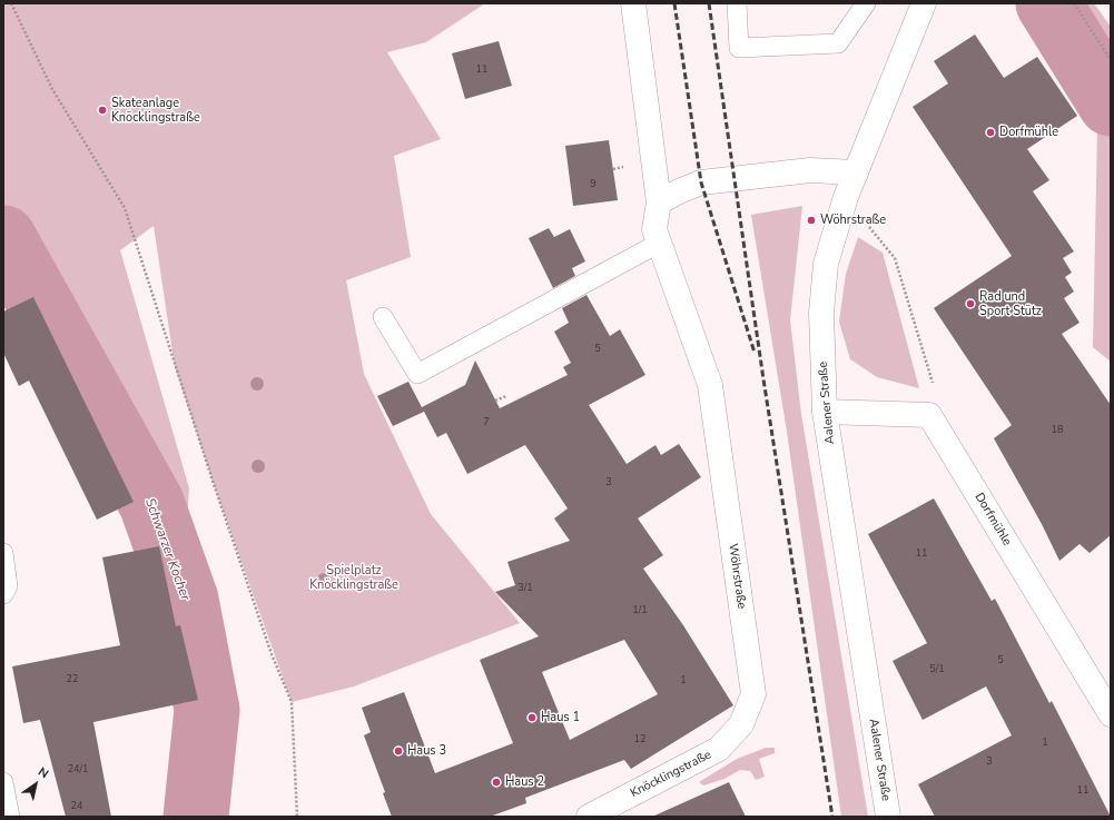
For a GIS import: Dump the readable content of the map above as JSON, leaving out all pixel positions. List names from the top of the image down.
{
  "streets": {
    "street": [
      "Aalener Straße",
      "Dorfmühle",
      "Wöhrstraße",
      "Knöcklingstraße"
    ]
  },
  "crossings": [
    ["Wöhrstraße", "Knöcklingstraße"]
  ],
  "water": ["Schwarzer Kocher"],
  "parks": ["Spielplatz Knöcklingstraße"],
  "places": [
    "Skateanlage Knöcklingstraße",
    "Dorfmühle",
    "Wöhrstraße",
    "Rad und Sport Stütz",
    "Haus 1",
    "Haus 3",
    "Haus 2"
  ],
  "house_numbers": [
    "11",
    "9",
    "5",
    "7",
    "18",
    "3",
    "11",
    "3/1",
    "1/1",
    "5",
    "5/1",
    "22",
    "1",
    "12",
    "1",
    "3",
    "24/1",
    "11",
    "24"
  ],
  "north": "top right"
}
